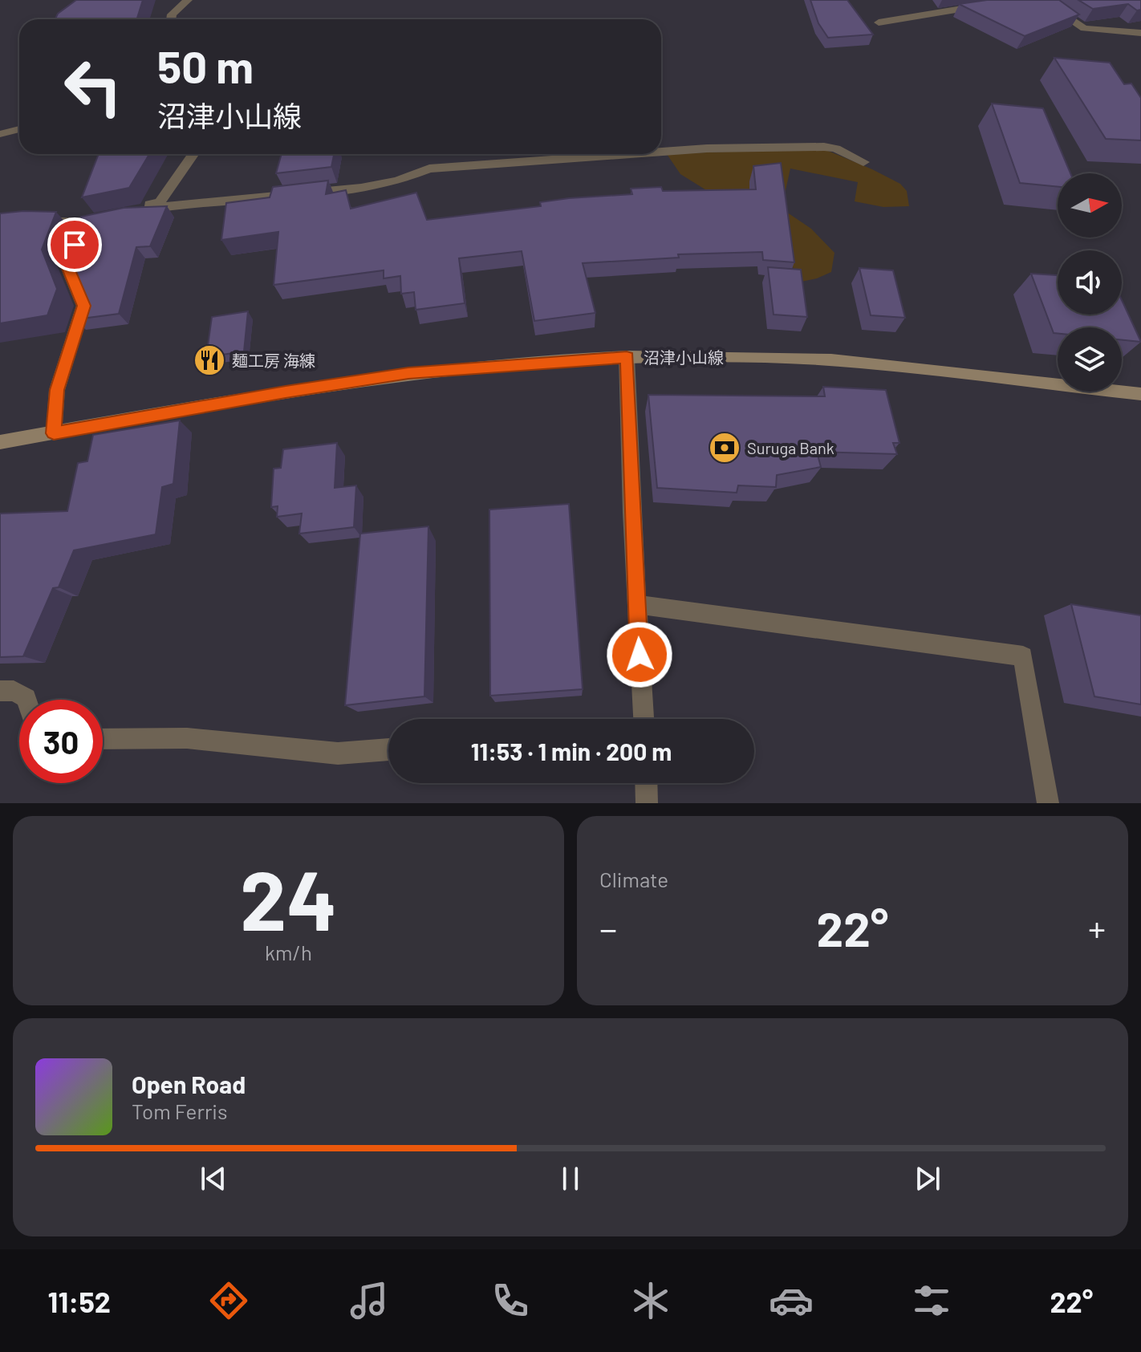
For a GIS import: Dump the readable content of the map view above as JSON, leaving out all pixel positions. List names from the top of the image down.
{
  "streets": {
    "main road": ["沼津小山線"]
  },
  "places": {
    "restaurant": ["麺工房 海練"],
    "bank": ["Suruga Bank"]
  },
  "north": "right",
  "page": {
    "turn": ["50 m", "沼津小山線"],
    "limit": "30",
    "trip": "11:53 · 1 min · 200 m",
    "tile": [
      ["24", "km/h"],
      "Climate"
    ],
    "heat": ["−", "22°", "+"],
    "song": ["Open Road", "Tom Ferris"],
    "tabs": ["11:52", "22°"]
  }
}
